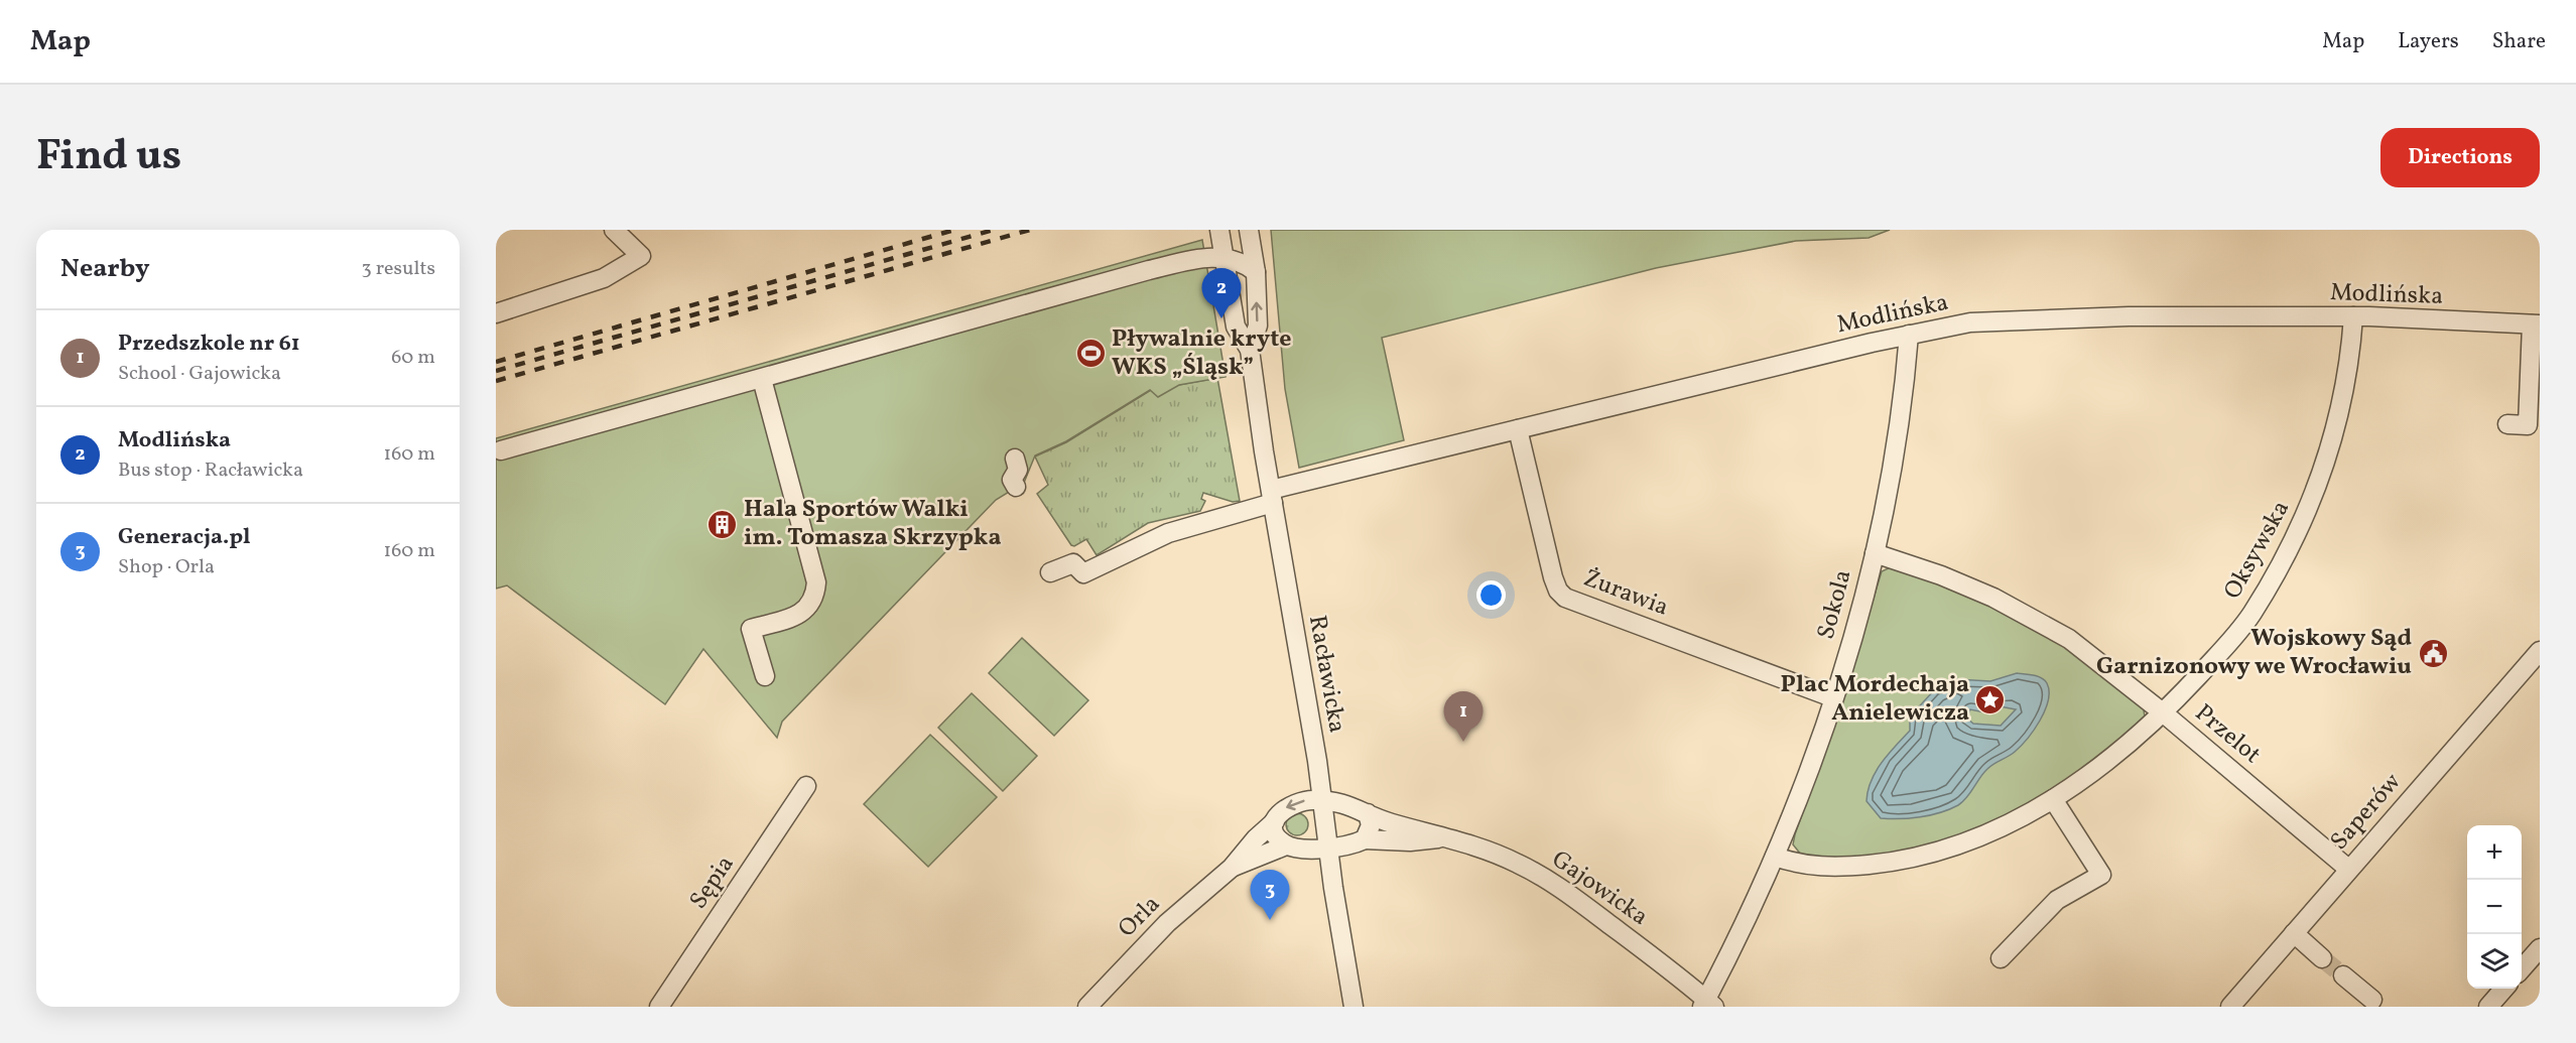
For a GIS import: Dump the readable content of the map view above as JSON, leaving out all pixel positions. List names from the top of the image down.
{
  "streets": {
    "street": [
      "Modlińska",
      "Oksywska",
      "Żurawia",
      "Sokola",
      "Racławicka",
      "Przelot",
      "Saperów",
      "Sępia",
      "Gajowicka",
      "Orla"
    ]
  },
  "crossings": [
    ["Modlińska", "Oksywska"],
    ["Modlińska", "Żurawia"],
    ["Modlińska", "Sokola"],
    ["Modlińska", "Racławicka"],
    ["Oksywska", "Sokola"],
    ["Oksywska", "Przelot"],
    ["Żurawia", "Sokola"],
    ["Sokola", "Przelot"],
    ["Sokola", "Gajowicka"],
    ["Racławicka", "Gajowicka"],
    ["Racławicka", "Orla"],
    ["Przelot", "Saperów"],
    ["Gajowicka", "Orla"]
  ],
  "places": {
    "sports": ["Pływalnie kryte WKS „Śląsk”"],
    "building": ["Hala Sportów Walki im. Tomasza Skrzypka"],
    "public building": ["Wojskowy Sąd Garnizonowy we Wrocławiu"],
    "place": ["Plac Mordechaja Anielewicza"]
  },
  "page": {
    "header": "Map",
    "nav": ["Map", "Layers", "Share"],
    "title": "Find us",
    "buttons": "Directions",
    "heading": ["Nearby", "3 results"],
    "pins": ["2", "1", "3"],
    "list": [
      {
        "mark": "1",
        "name": "Przedszkole nr 61",
        "note": "School · Gajowicka",
        "value": "60 m"
      },
      {
        "mark": "2",
        "name": "Modlińska",
        "note": "Bus stop · Racławicka",
        "value": "160 m"
      },
      {
        "mark": "3",
        "name": "Generacja.pl",
        "note": "Shop · Orla",
        "value": "160 m"
      }
    ],
    "map_buttons": ["+", "−"]
  }
}
